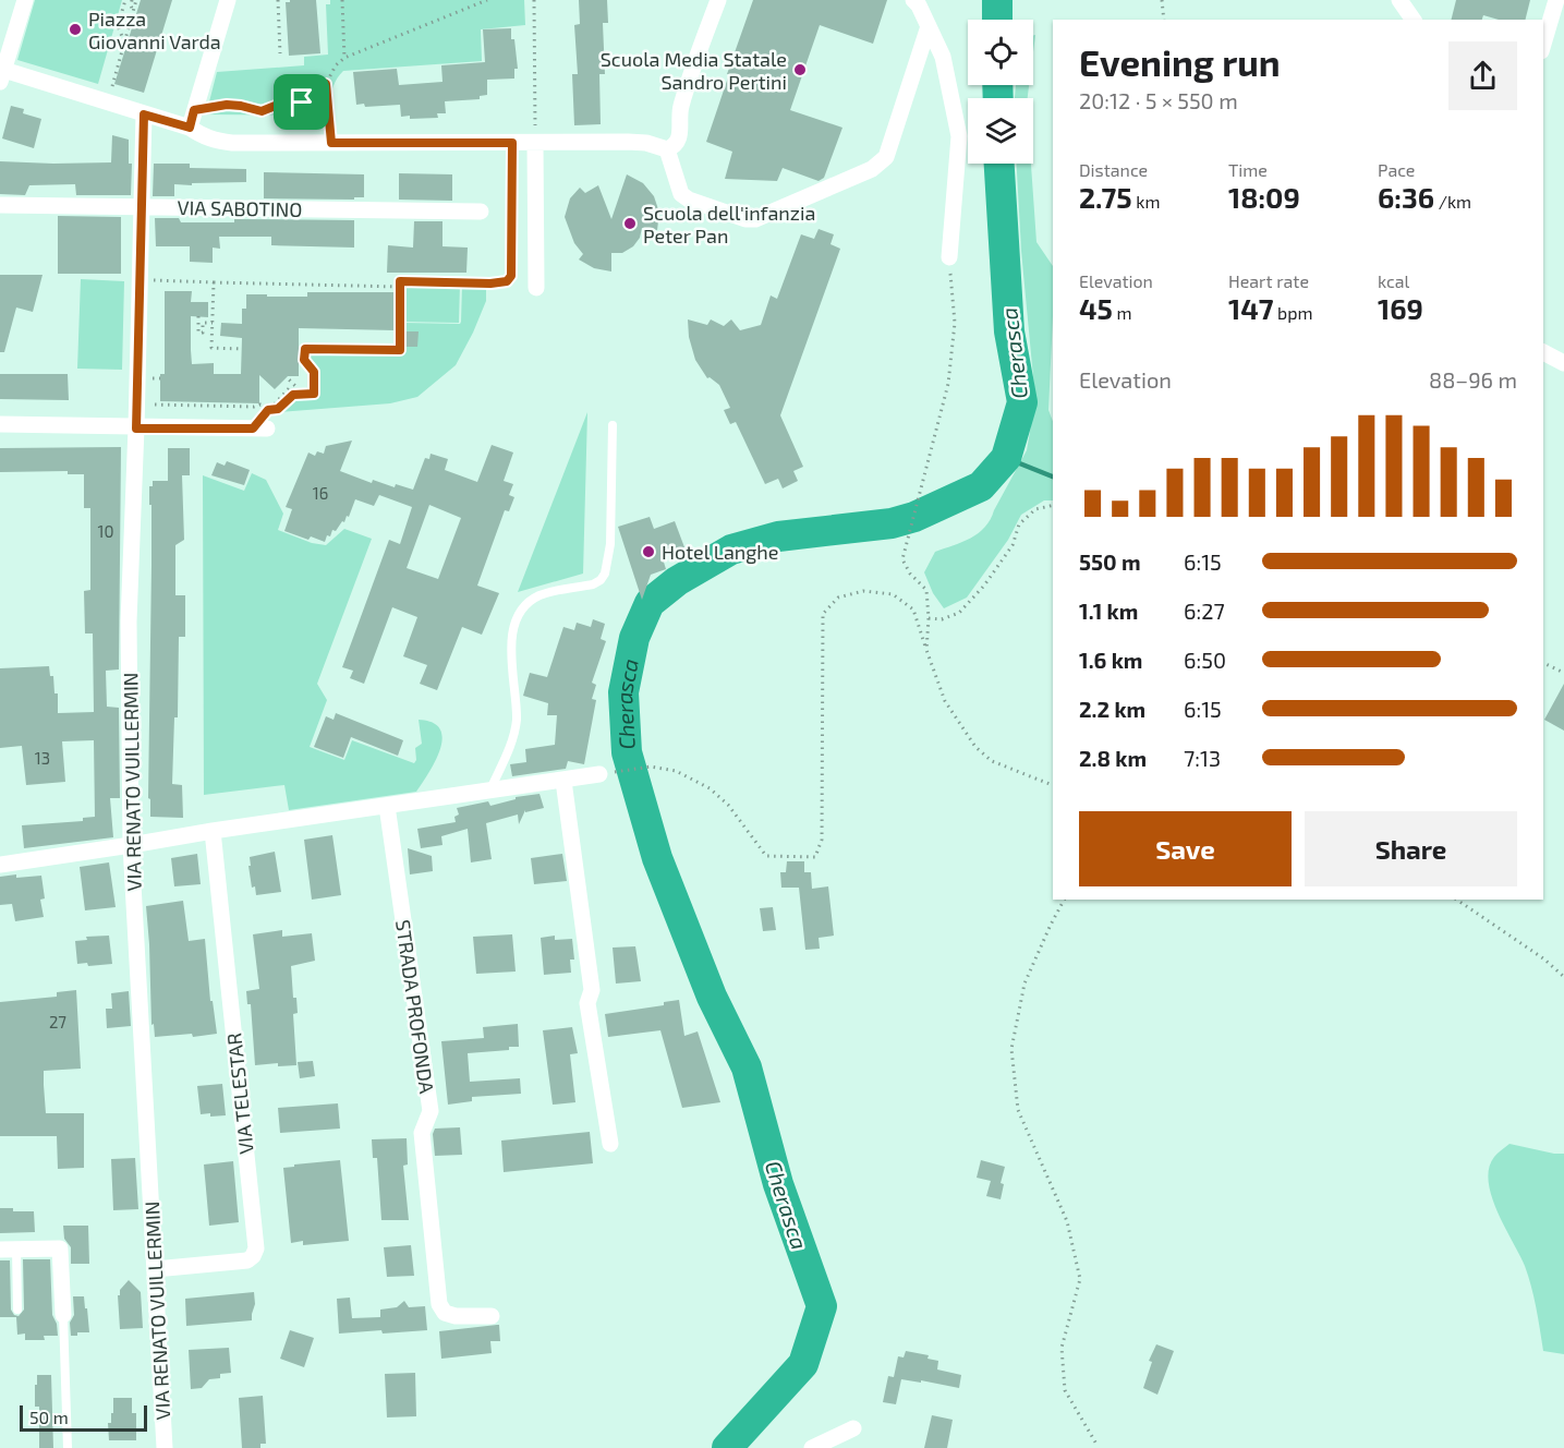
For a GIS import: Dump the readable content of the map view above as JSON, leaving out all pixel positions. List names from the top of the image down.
{
  "streets": {
    "street": [
      "VIA SABOTINO",
      "VIA RENATO VUILLERMIN",
      "STRADA PROFONDA",
      "VIA TELESTAR"
    ]
  },
  "crossings": [
    ["VIA SABOTINO", "VIA RENATO VUILLERMIN"],
    ["VIA RENATO VUILLERMIN", "VIA TELESTAR"]
  ],
  "water": ["Cherasca"],
  "places": [
    "Piazza Giovanni Varda",
    "Scuola Media Statale Sandro Pertini",
    "Scuola dell'infanzia Peter Pan",
    "Hotel Langhe"
  ],
  "house_numbers": [
    "16",
    "10",
    "13",
    "27"
  ],
  "scale_bar": "50 m",
  "page": {
    "heading": ["Evening run", "20:12 · 5 × 550 m"],
    "stats": [
      ["Distance", "2.75 km"],
      ["Time", "18:09"],
      ["Pace", "6:36 /km"],
      ["Elevation", "45 m"],
      ["Heart rate", "147 bpm"],
      ["kcal", "169"]
    ],
    "chart": ["Elevation", "88–96 m"],
    "list": [
      {
        "name": "550 m",
        "note": "6:15"
      },
      {
        "name": "1.1 km",
        "note": "6:27"
      },
      {
        "name": "1.6 km",
        "note": "6:50"
      },
      {
        "name": "2.2 km",
        "note": "6:15"
      },
      {
        "name": "2.8 km",
        "note": "7:13"
      }
    ],
    "buttons": ["Save", "Share"],
    "scale": "50 m"
  }
}
